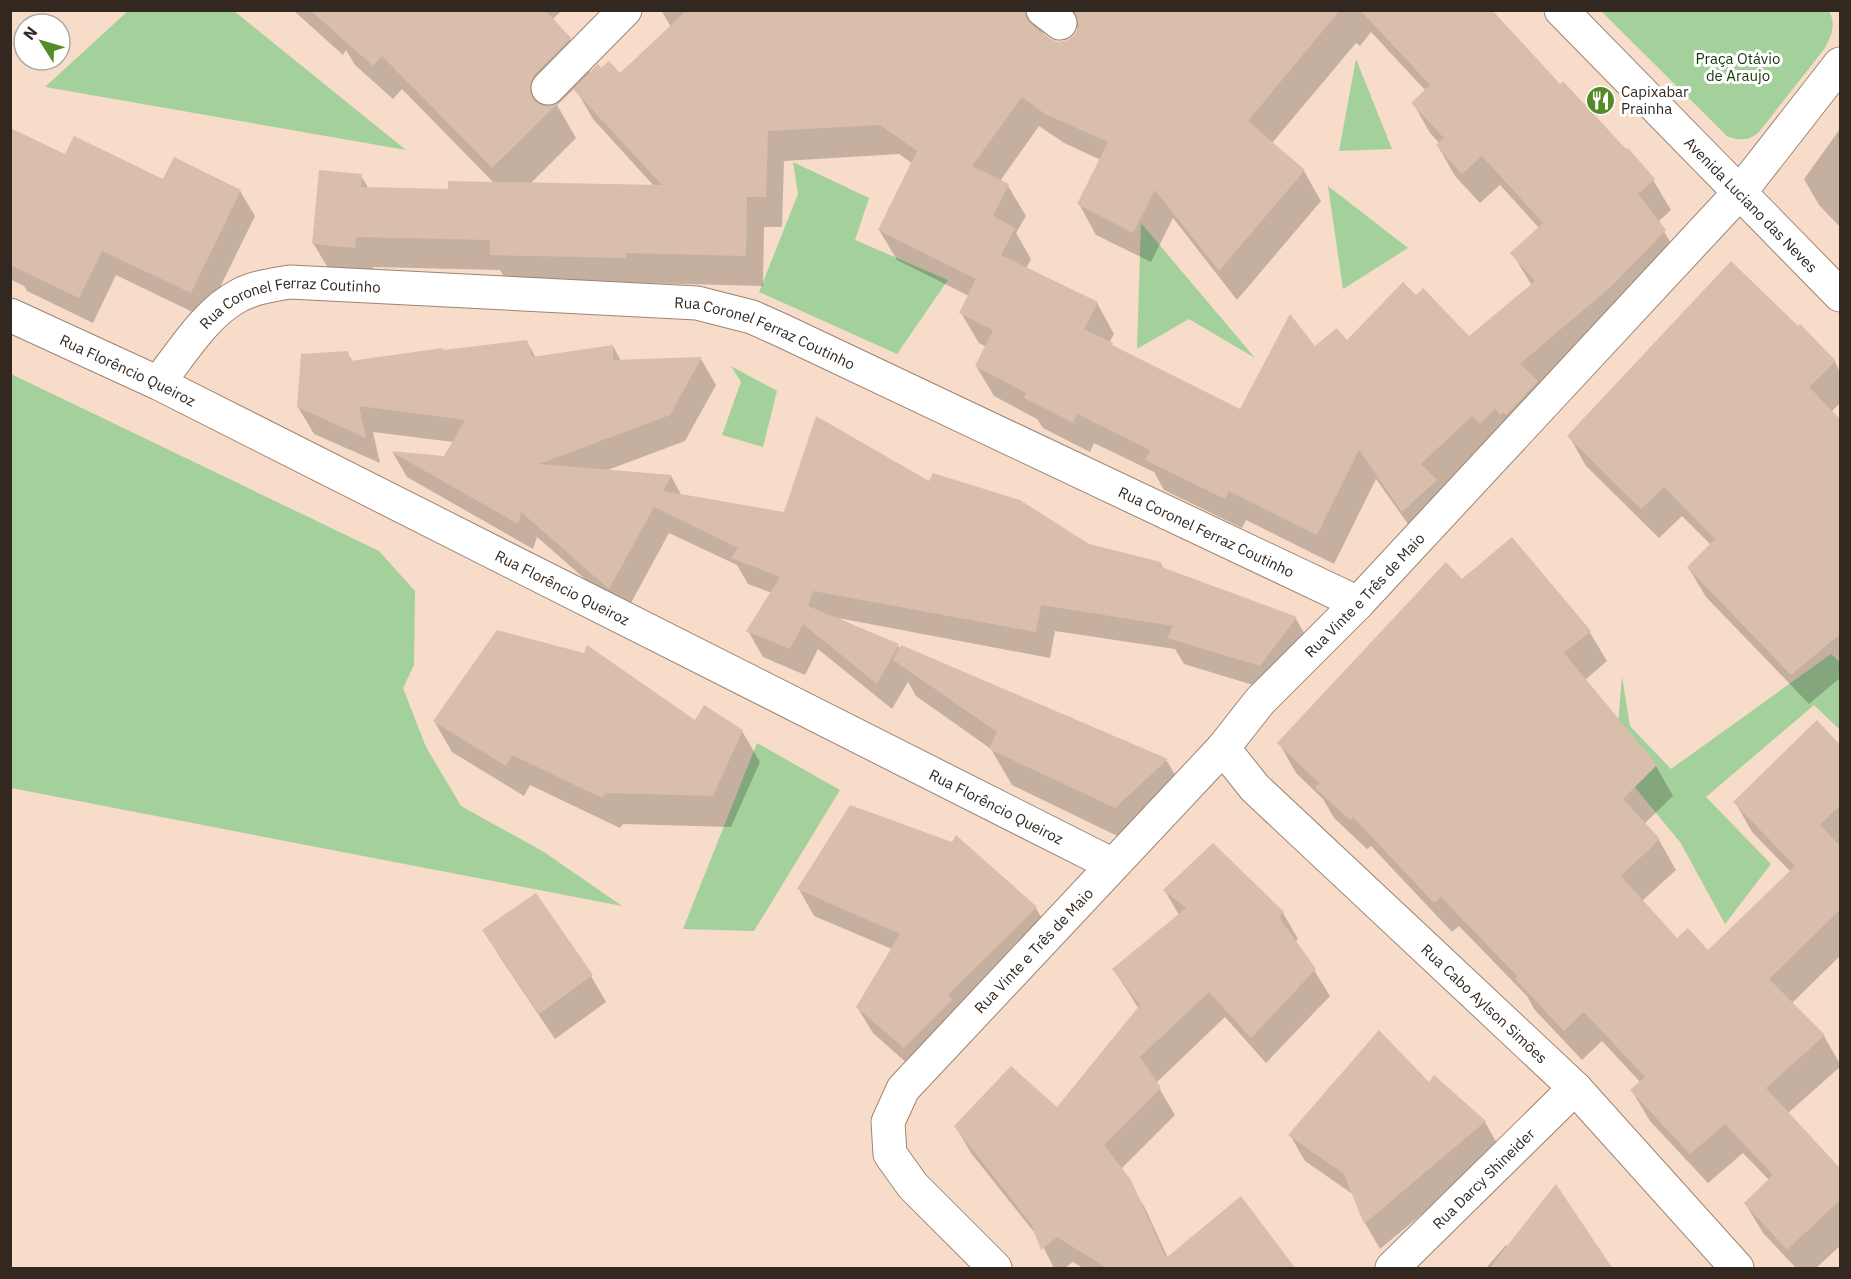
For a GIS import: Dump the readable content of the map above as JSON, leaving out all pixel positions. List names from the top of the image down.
{
  "streets": {
    "street": [
      "Avenida Luciano das Neves",
      "Rua Coronel Ferraz Coutinho",
      "Rua Florêncio Queiroz",
      "Rua Vinte e Três de Maio",
      "Rua Cabo Aylson Simões",
      "Rua Darcy Shineider"
    ]
  },
  "crossings": [
    ["Avenida Luciano das Neves", "Rua Vinte e Três de Maio"],
    ["Rua Coronel Ferraz Coutinho", "Rua Florêncio Queiroz"],
    ["Rua Coronel Ferraz Coutinho", "Rua Vinte e Três de Maio"],
    ["Rua Florêncio Queiroz", "Rua Vinte e Três de Maio"],
    ["Rua Vinte e Três de Maio", "Rua Cabo Aylson Simões"],
    ["Rua Cabo Aylson Simões", "Rua Darcy Shineider"]
  ],
  "parks": ["Praça Otávio de Araujo"],
  "places": {
    "restaurant": ["Capixabar Prainha"]
  },
  "north": "top left"
}
